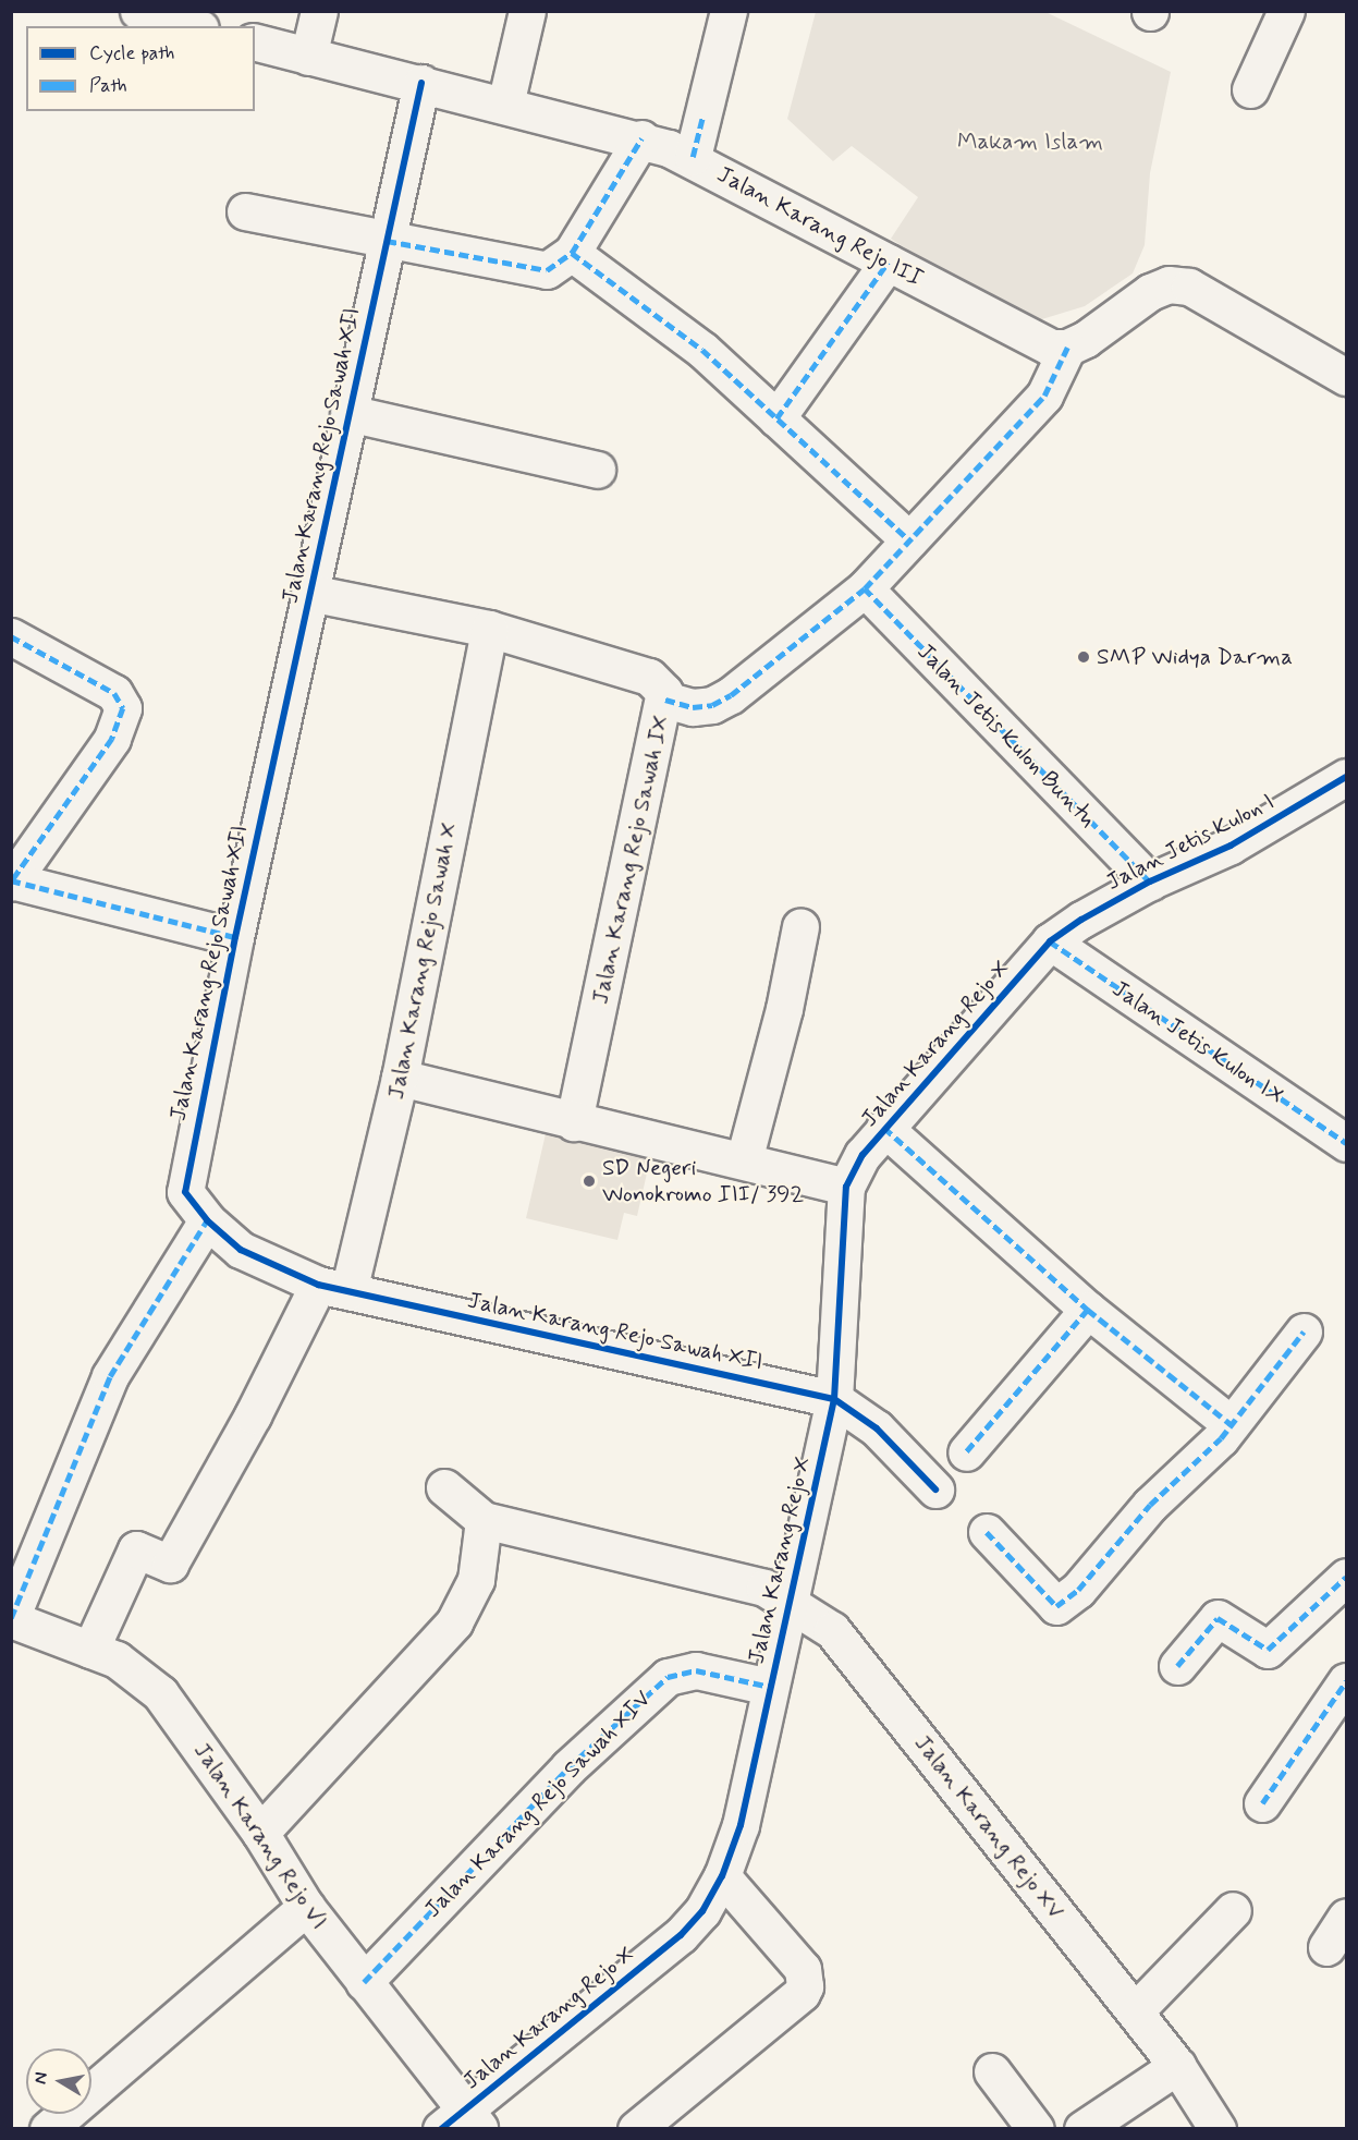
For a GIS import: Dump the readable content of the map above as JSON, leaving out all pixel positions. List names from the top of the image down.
{
  "streets": {
    "street": [
      "Jalan Karang Rejo III",
      "Jalan Karang Rejo Sawah XII",
      "Jalan Jetis Kulon Buntu",
      "Jalan Jetis Kulon I",
      "Jalan Karang Rejo Sawah IX",
      "Jalan Karang Rejo Sawah X",
      "Jalan Jetis Kulon IX",
      "Jalan Karang Rejo X",
      "Jalan Karang Rejo Sawah XIV",
      "Jalan Karang Rejo XV",
      "Jalan Karang Rejo VI"
    ]
  },
  "crossings": [
    ["Jalan Karang Rejo III", "Jalan Karang Rejo Sawah XII"],
    ["Jalan Karang Rejo Sawah XII", "Jalan Karang Rejo Sawah IX"],
    ["Jalan Karang Rejo Sawah XII", "Jalan Karang Rejo Sawah X"],
    ["Jalan Karang Rejo Sawah XII", "Jalan Karang Rejo X"],
    ["Jalan Jetis Kulon Buntu", "Jalan Jetis Kulon I"],
    ["Jalan Jetis Kulon I", "Jalan Jetis Kulon IX"],
    ["Jalan Jetis Kulon I", "Jalan Karang Rejo X"],
    ["Jalan Karang Rejo Sawah IX", "Jalan Karang Rejo Sawah X"],
    ["Jalan Karang Rejo Sawah X", "Jalan Karang Rejo VI"],
    ["Jalan Jetis Kulon IX", "Jalan Karang Rejo X"],
    ["Jalan Karang Rejo X", "Jalan Karang Rejo Sawah XIV"],
    ["Jalan Karang Rejo X", "Jalan Karang Rejo XV"],
    ["Jalan Karang Rejo X", "Jalan Karang Rejo VI"],
    ["Jalan Karang Rejo Sawah XIV", "Jalan Karang Rejo VI"]
  ],
  "parks": ["Makam Islam"],
  "places": ["SMP Widya Darma", "SD Negeri Wonokromo III/ 392"],
  "legend": ["Cycle path", "Path"],
  "north": "left"
}
